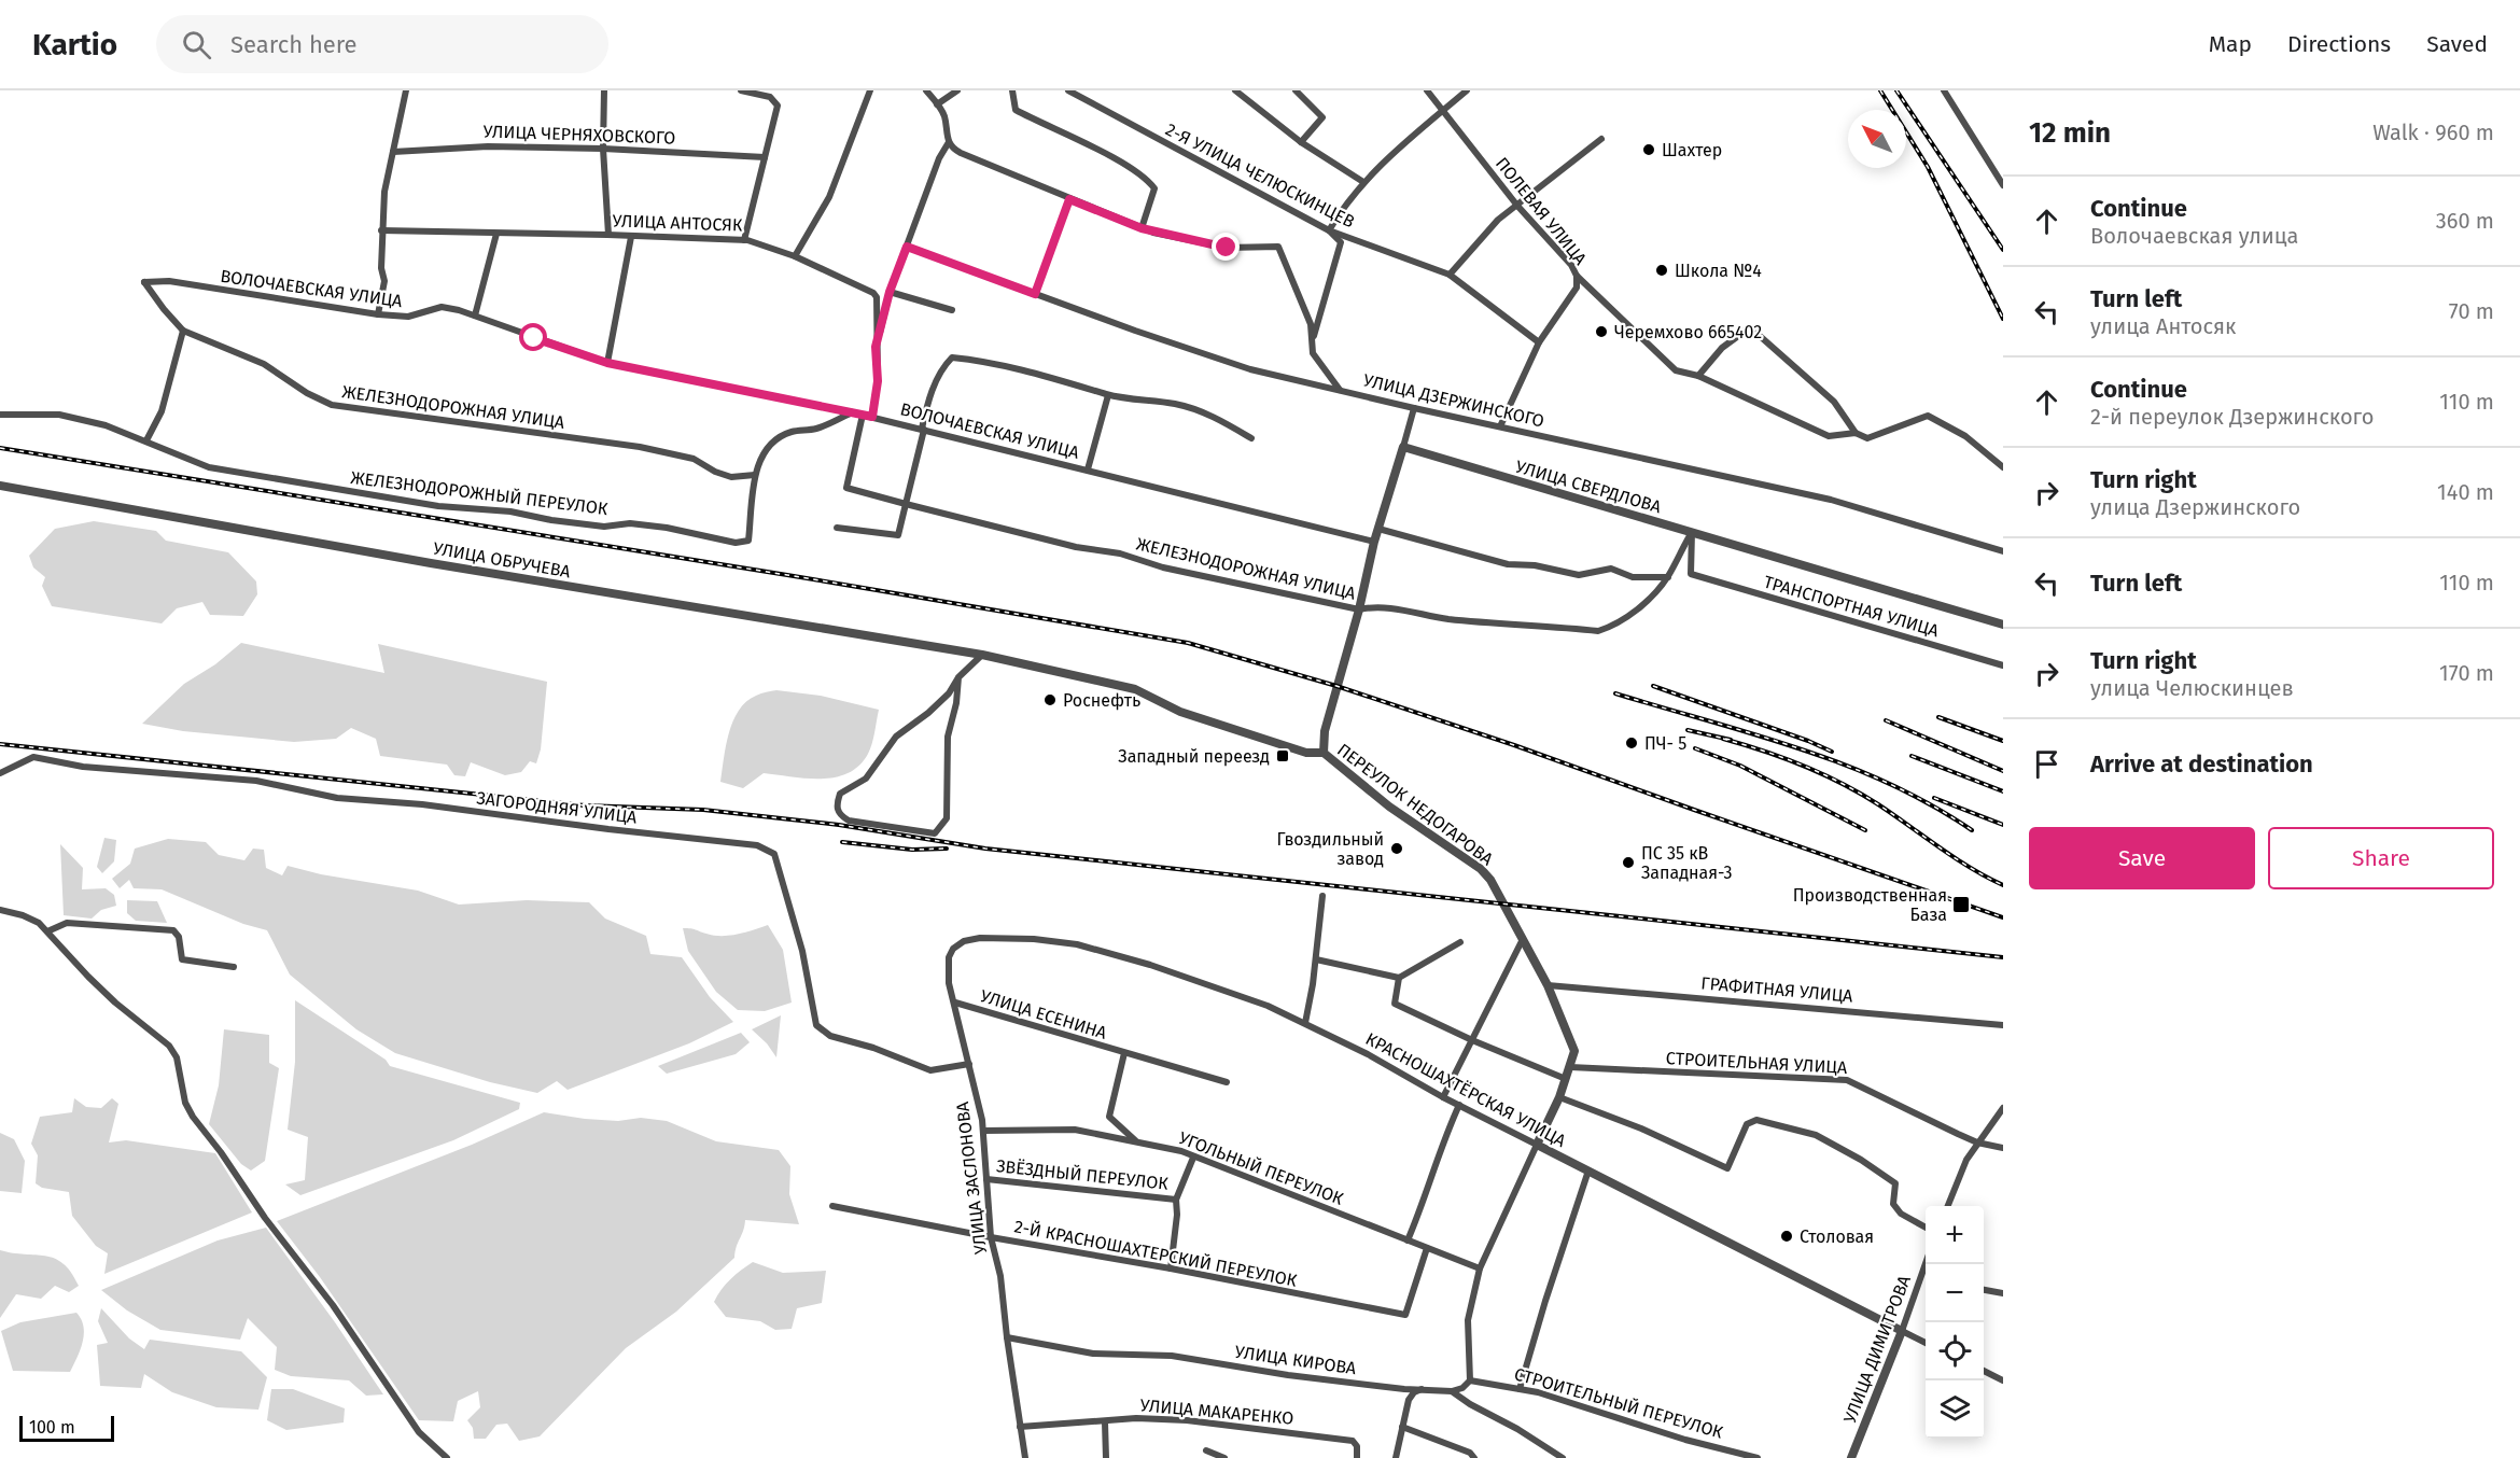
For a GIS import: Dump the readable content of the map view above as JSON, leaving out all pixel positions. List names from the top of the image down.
{
  "streets": {
    "street": [
      "УЛИЦА ЧЕРНЯХОВСКОГО",
      "2-Я УЛИЦА ЧЕЛЮСКИНЦЕВ",
      "ПОЛЕВАЯ УЛИЦА",
      "УЛИЦА АНТОСЯК",
      "ВОЛОЧАЕВСКАЯ УЛИЦА",
      "УЛИЦА ДЗЕРЖИНСКОГО",
      "ЖЕЛЕЗНОДОРОЖНАЯ УЛИЦА",
      "УЛИЦА СВЕРДЛОВА",
      "ЖЕЛЕЗНОДОРОЖНЫЙ ПЕРЕУЛОК",
      "УЛИЦА ОБРУЧЕВА",
      "ТРАНСПОРТНАЯ УЛИЦА",
      "ПЕРЕУЛОК НЕДОГАРОВА",
      "ЗАГОРОДНЯЯ УЛИЦА",
      "ГРАФИТНАЯ УЛИЦА",
      "УЛИЦА ЕСЕНИНА",
      "СТРОИТЕЛЬНАЯ УЛИЦА",
      "КРАСНОШАХТЁРСКАЯ УЛИЦА",
      "УГОЛЬНЫЙ ПЕРЕУЛОК",
      "ЗВЁЗДНЫЙ ПЕРЕУЛОК",
      "УЛИЦА ЗАСЛОНОВА",
      "2-Й КРАСНОШАХТЕРСКИЙ ПЕРЕУЛОК",
      "УЛИЦА ДИМИТРОВА",
      "УЛИЦА КИРОВА",
      "СТРОИТЕЛЬНЫЙ ПЕРЕУЛОК",
      "УЛИЦА МАКАРЕНКО"
    ]
  },
  "crossings": [
    ["2-Я УЛИЦА ЧЕЛЮСКИНЦЕВ", "ПОЛЕВАЯ УЛИЦА"],
    ["ПОЛЕВАЯ УЛИЦА", "УЛИЦА ДЗЕРЖИНСКОГО"],
    ["УЛИЦА АНТОСЯК", "ВОЛОЧАЕВСКАЯ УЛИЦА"],
    ["ВОЛОЧАЕВСКАЯ УЛИЦА", "ЖЕЛЕЗНОДОРОЖНАЯ УЛИЦА"],
    ["ЖЕЛЕЗНОДОРОЖНАЯ УЛИЦА", "УЛИЦА СВЕРДЛОВА"],
    ["ЖЕЛЕЗНОДОРОЖНАЯ УЛИЦА", "ЖЕЛЕЗНОДОРОЖНЫЙ ПЕРЕУЛОК"],
    ["ЖЕЛЕЗНОДОРОЖНАЯ УЛИЦА", "ТРАНСПОРТНАЯ УЛИЦА"],
    ["ЖЕЛЕЗНОДОРОЖНАЯ УЛИЦА", "ПЕРЕУЛОК НЕДОГАРОВА"],
    ["УЛИЦА СВЕРДЛОВА", "ТРАНСПОРТНАЯ УЛИЦА"],
    ["УЛИЦА ОБРУЧЕВА", "ПЕРЕУЛОК НЕДОГАРОВА"],
    ["ПЕРЕУЛОК НЕДОГАРОВА", "ГРАФИТНАЯ УЛИЦА"],
    ["ПЕРЕУЛОК НЕДОГАРОВА", "СТРОИТЕЛЬНАЯ УЛИЦА"],
    ["ПЕРЕУЛОК НЕДОГАРОВА", "КРАСНОШАХТЁРСКАЯ УЛИЦА"],
    ["ПЕРЕУЛОК НЕДОГАРОВА", "УГОЛЬНЫЙ ПЕРЕУЛОК"],
    ["ПЕРЕУЛОК НЕДОГАРОВА", "СТРОИТЕЛЬНЫЙ ПЕРЕУЛОК"],
    ["ЗАГОРОДНЯЯ УЛИЦА", "УЛИЦА ЗАСЛОНОВА"],
    ["УЛИЦА ЕСЕНИНА", "УЛИЦА ЗАСЛОНОВА"],
    ["КРАСНОШАХТЁРСКАЯ УЛИЦА", "УЛИЦА ЗАСЛОНОВА"],
    ["КРАСНОШАХТЁРСКАЯ УЛИЦА", "УЛИЦА ДИМИТРОВА"],
    ["УГОЛЬНЫЙ ПЕРЕУЛОК", "УЛИЦА ЗАСЛОНОВА"],
    ["УГОЛЬНЫЙ ПЕРЕУЛОК", "2-Й КРАСНОШАХТЕРСКИЙ ПЕРЕУЛОК"],
    ["ЗВЁЗДНЫЙ ПЕРЕУЛОК", "УЛИЦА ЗАСЛОНОВА"],
    ["УЛИЦА ЗАСЛОНОВА", "2-Й КРАСНОШАХТЕРСКИЙ ПЕРЕУЛОК"],
    ["УЛИЦА ЗАСЛОНОВА", "УЛИЦА КИРОВА"],
    ["УЛИЦА ЗАСЛОНОВА", "УЛИЦА МАКАРЕНКО"]
  ],
  "places": {
    "other": [
      "Шахтер",
      "Школа №4",
      "Черемхово 665402",
      "Роснефть",
      "ПЧ- 5",
      "Гвоздильный завод",
      "ПС 35 кВ Западная-3",
      "Столовая"
    ],
    "transit": ["Западный переезд", "Производственная База"]
  },
  "scale_bar": "100 m",
  "north": "top left",
  "page": {
    "header": "Kartio",
    "search": "Search here",
    "nav": ["Map", "Directions", "Saved"],
    "heading": ["12 min", "Walk · 960 m"],
    "list": [
      ["Continue", "Волочаевская улица", "360 m"],
      ["Turn left", "улица Антосяк", "70 m"],
      ["Continue", "2-й переулок Дзержинского", "110 m"],
      ["Turn right", "улица Дзержинского", "140 m"],
      ["Turn left", "110 m"],
      ["Turn right", "улица Челюскинцев", "170 m"],
      "Arrive at destination"
    ],
    "buttons": ["Save", "Share"],
    "map_buttons": ["+", "−"],
    "scale": "100 m"
  }
}
